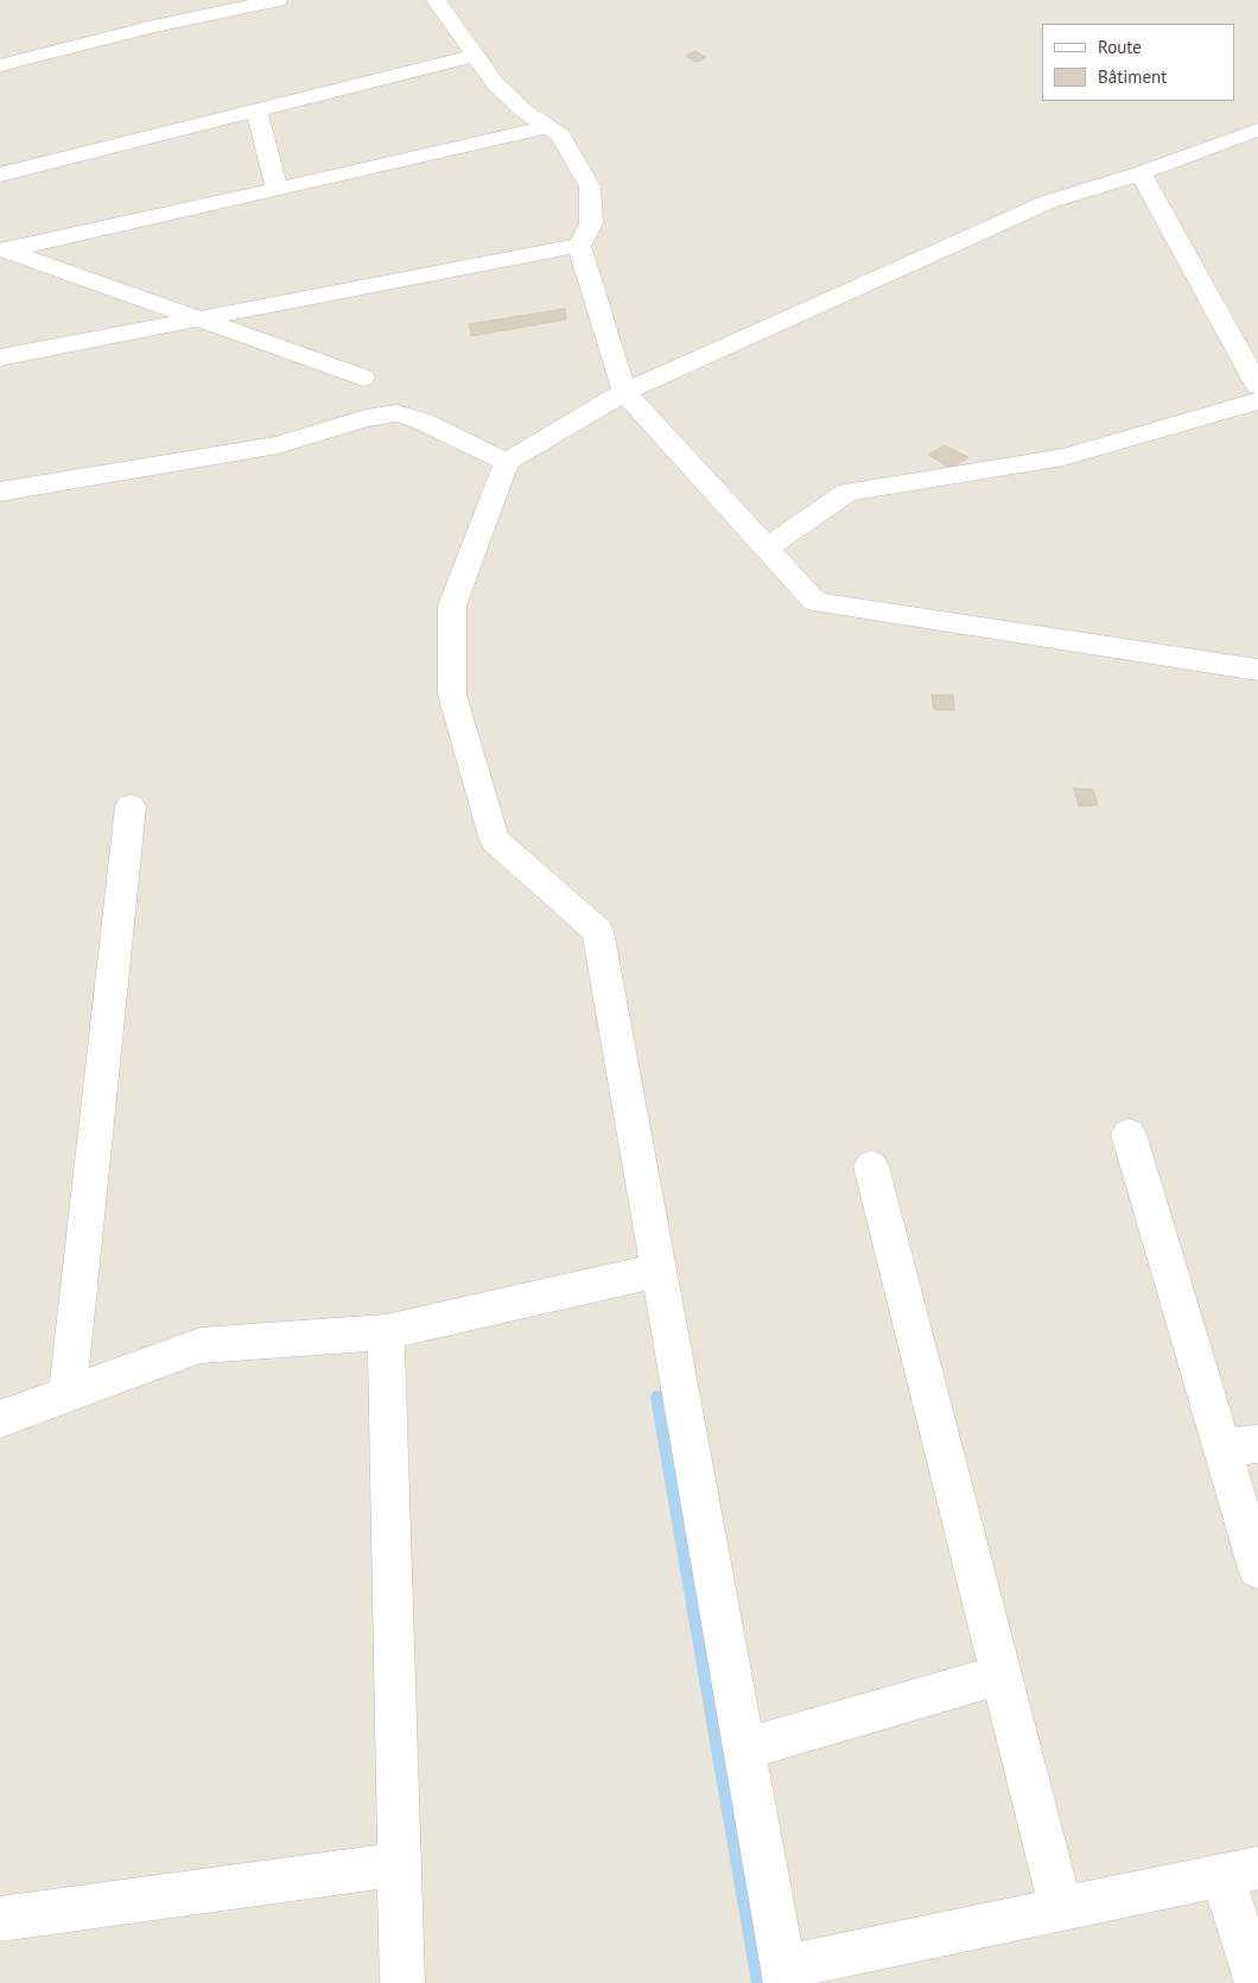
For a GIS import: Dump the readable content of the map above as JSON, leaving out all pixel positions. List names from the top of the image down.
{
  "legend": ["Route", "Bâtiment"]
}
